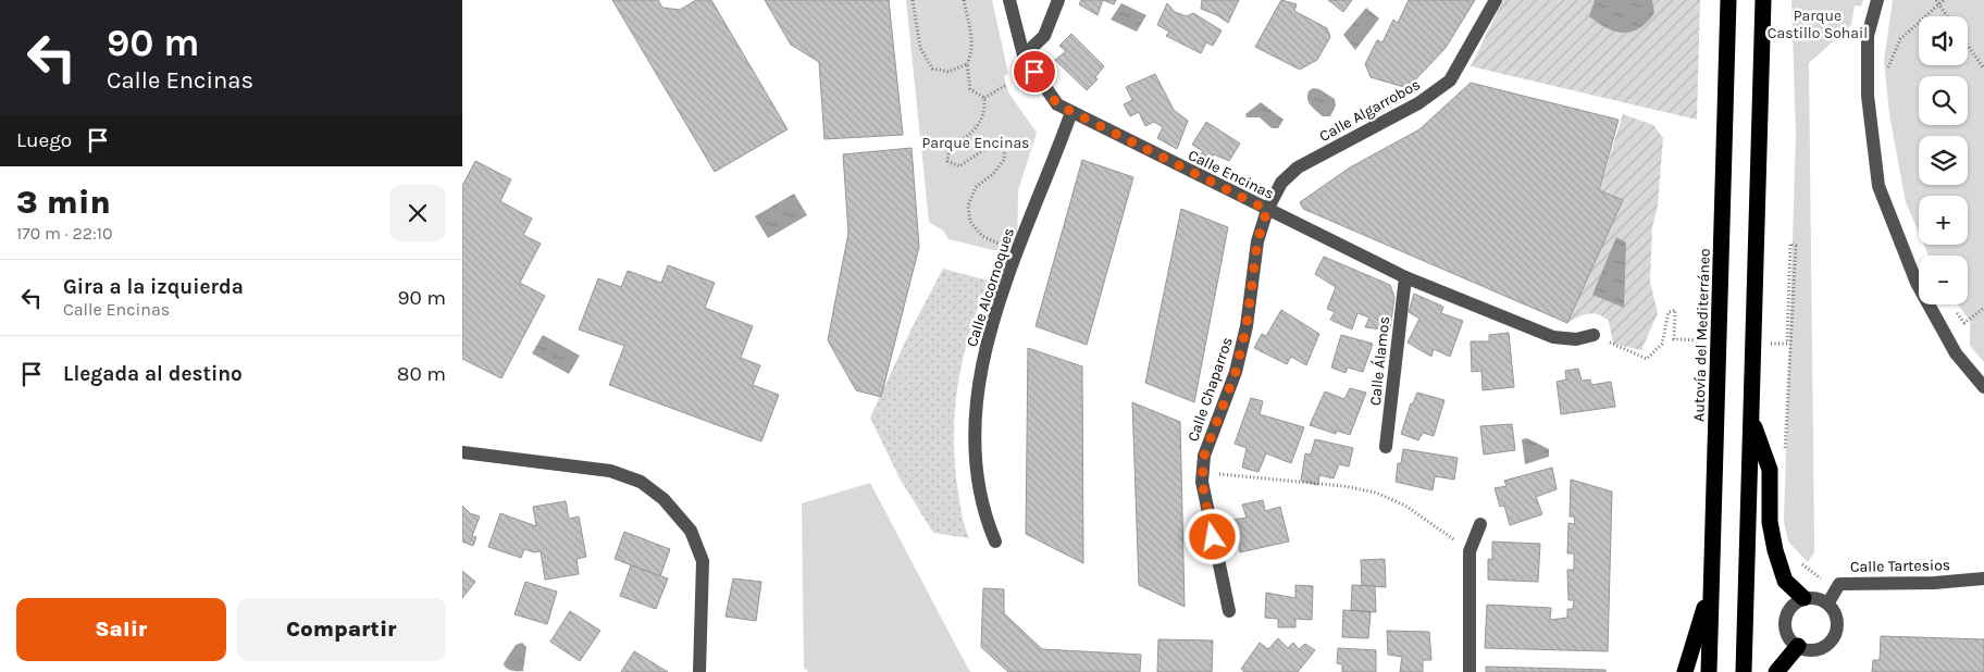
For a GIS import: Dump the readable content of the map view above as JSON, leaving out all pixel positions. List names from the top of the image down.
{
  "streets": {
    "highway": ["Autovía del Mediterráneo"],
    "street": [
      "Calle Algarrobos",
      "Calle Encinas",
      "Calle Alcornoques",
      "Calle Álamos",
      "Calle Chaparros",
      "Calle Tartesios"
    ]
  },
  "crossings": [
    ["Calle Algarrobos", "Calle Encinas"],
    ["Calle Algarrobos", "Calle Chaparros"],
    ["Calle Encinas", "Calle Alcornoques"],
    ["Calle Encinas", "Calle Álamos"],
    ["Calle Encinas", "Calle Chaparros"]
  ],
  "parks": ["Parque Castillo Sohail", "Parque Encinas"],
  "page": {
    "turn": ["90 m", "Calle Encinas"],
    "map_buttons": ["+", "−"],
    "then": "Luego",
    "heading": ["3 min", "170 m · 22:10"],
    "list": [
      {
        "name": "Gira a la izquierda",
        "note": "Calle Encinas",
        "value": "90 m"
      },
      {
        "name": "Llegada al destino",
        "value": "80 m"
      }
    ],
    "buttons": ["Salir", "Compartir"]
  }
}
